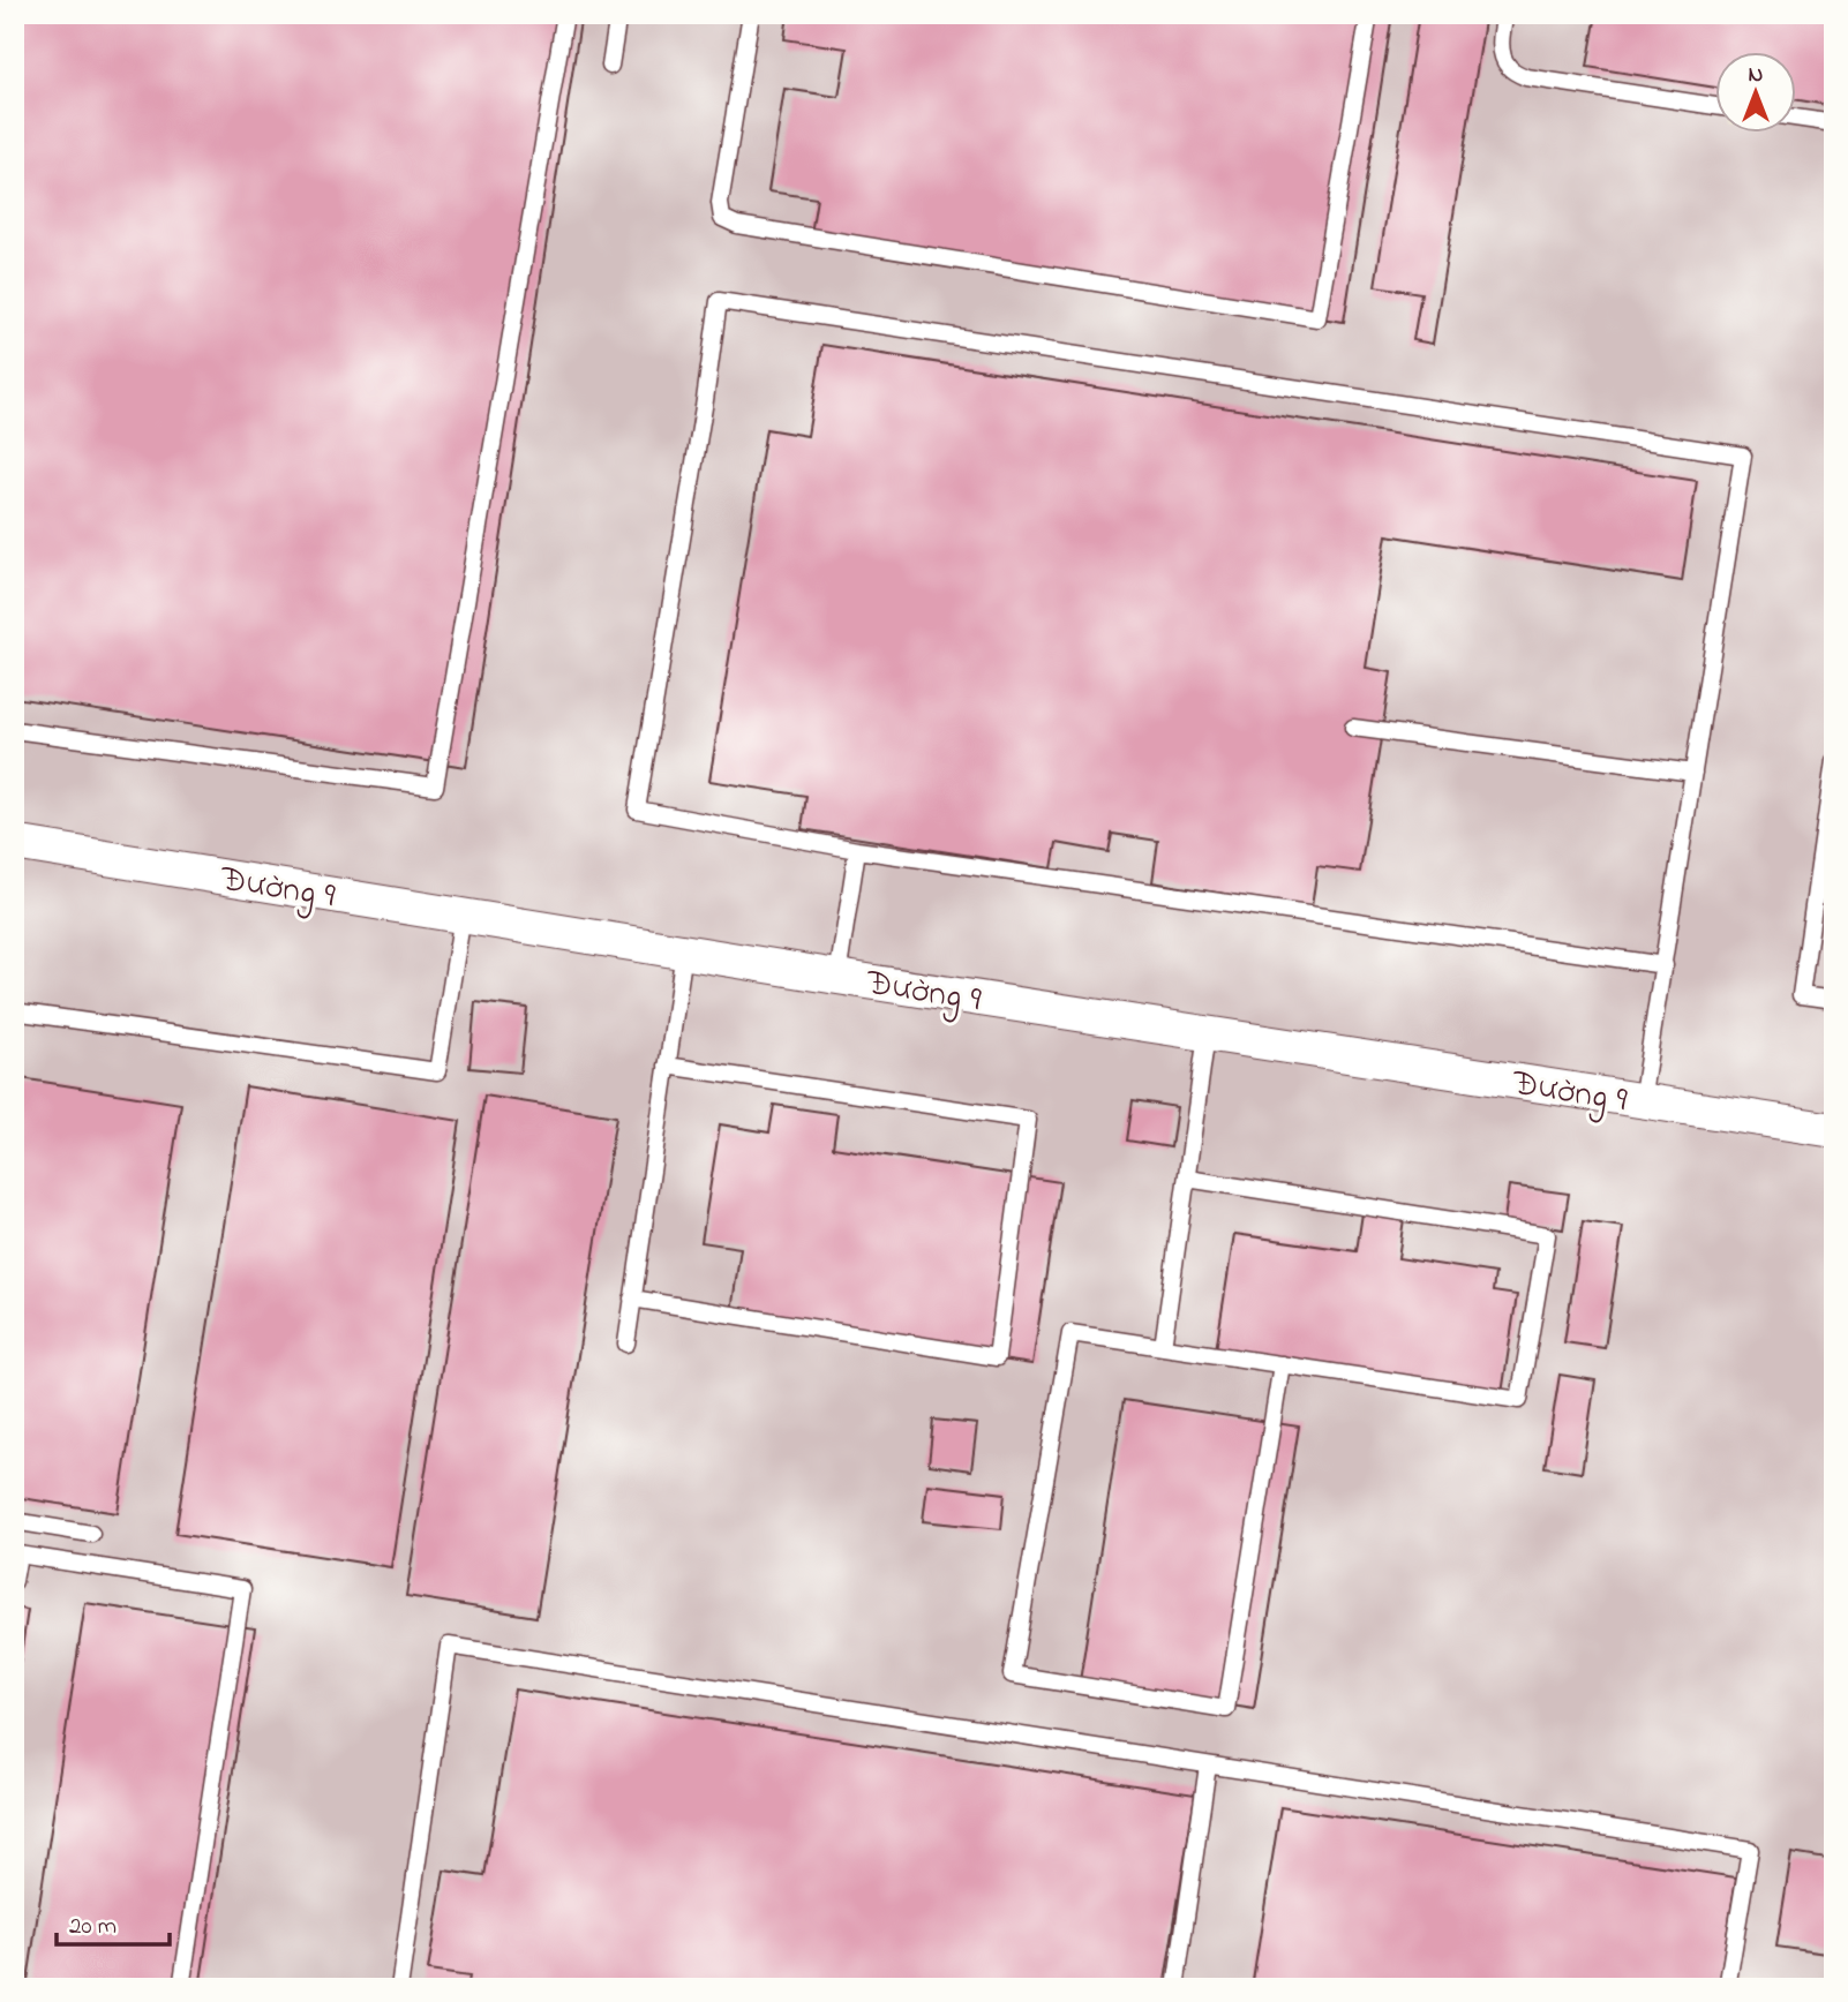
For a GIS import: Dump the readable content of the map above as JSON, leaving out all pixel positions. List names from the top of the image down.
{
  "streets": {
    "street": ["Đường 9"]
  },
  "scale_bar": "20 m",
  "north": "top"
}
